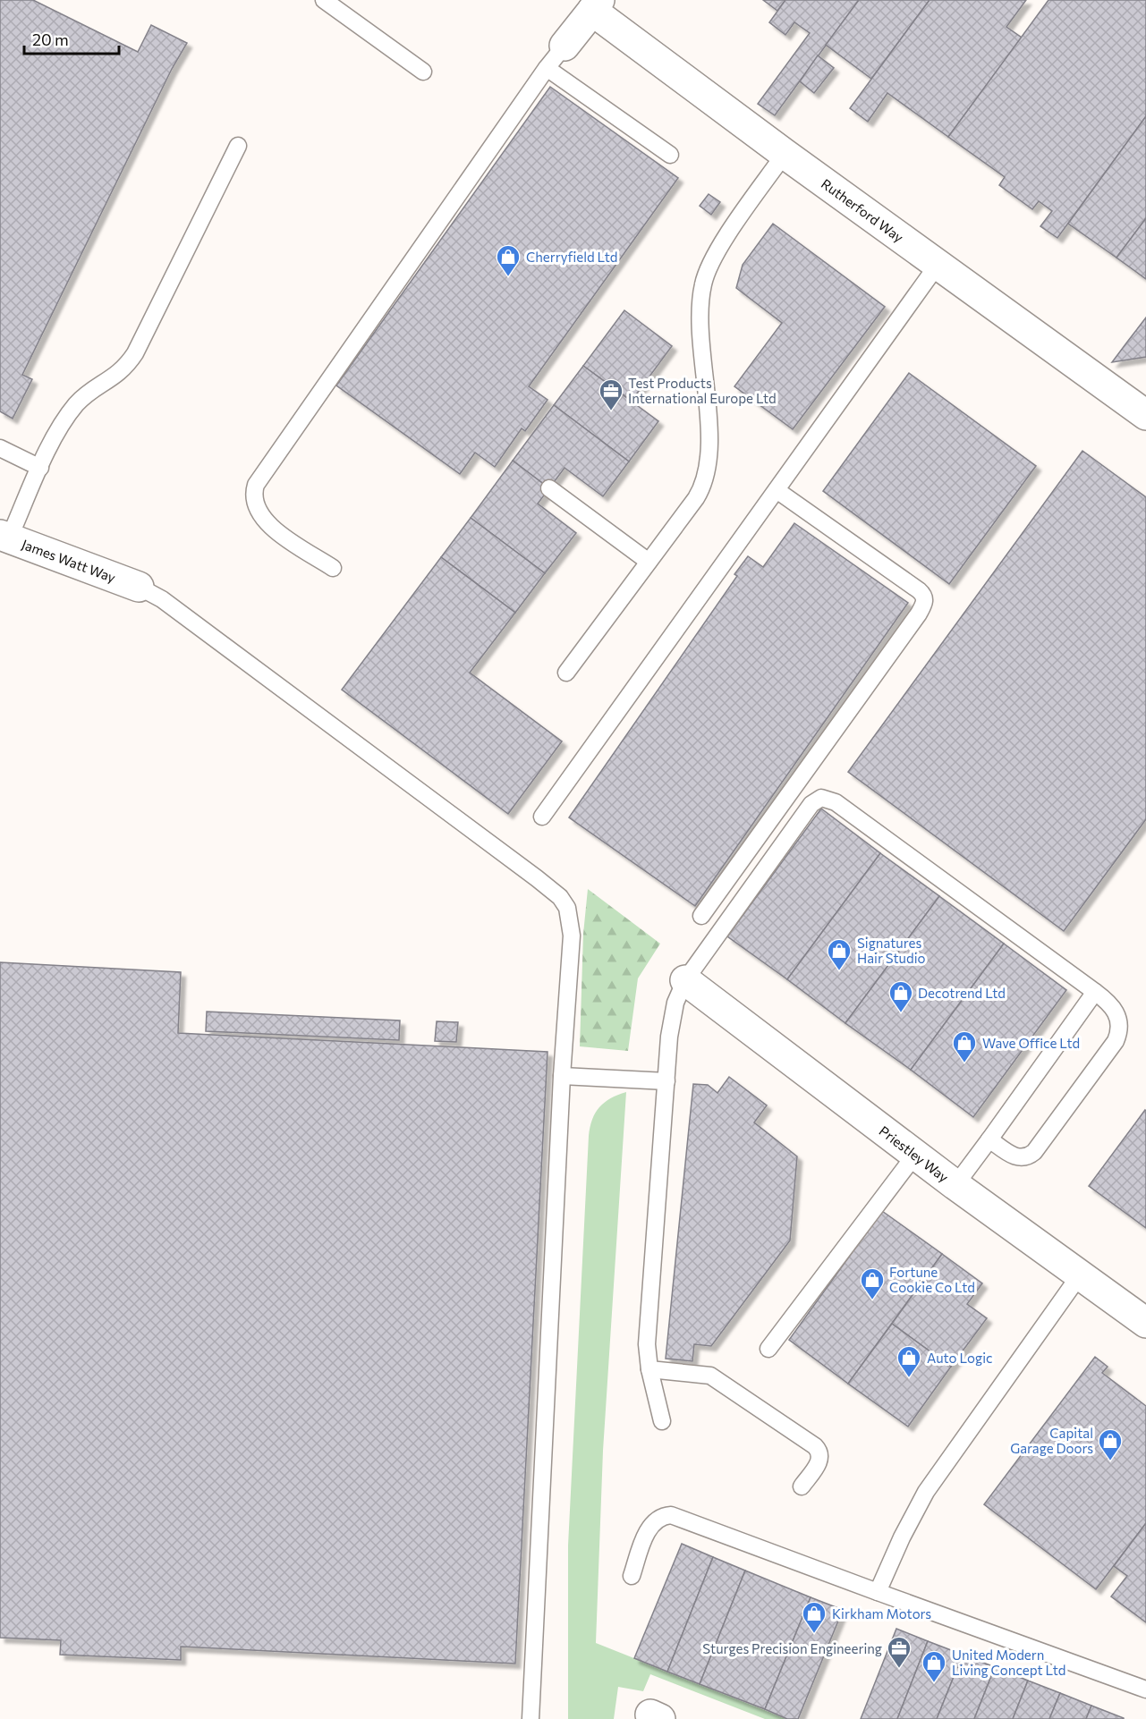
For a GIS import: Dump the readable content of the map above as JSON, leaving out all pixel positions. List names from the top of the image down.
{
  "streets": {
    "street": ["Rutherford Way", "James Watt Way", "Priestley Way"]
  },
  "places": {
    "shop": [
      "Cherryfield Ltd",
      "Signatures Hair Studio",
      "Decotrend Ltd",
      "Wave Office Ltd",
      "Fortune Cookie Co Ltd",
      "Auto Logic",
      "Capital Garage Doors",
      "Kirkham Motors",
      "United Modern Living Concept Ltd"
    ],
    "office": ["Test Products International Europe Ltd", "Sturges Precision Engineering"]
  },
  "scale_bar": "20 m"
}
